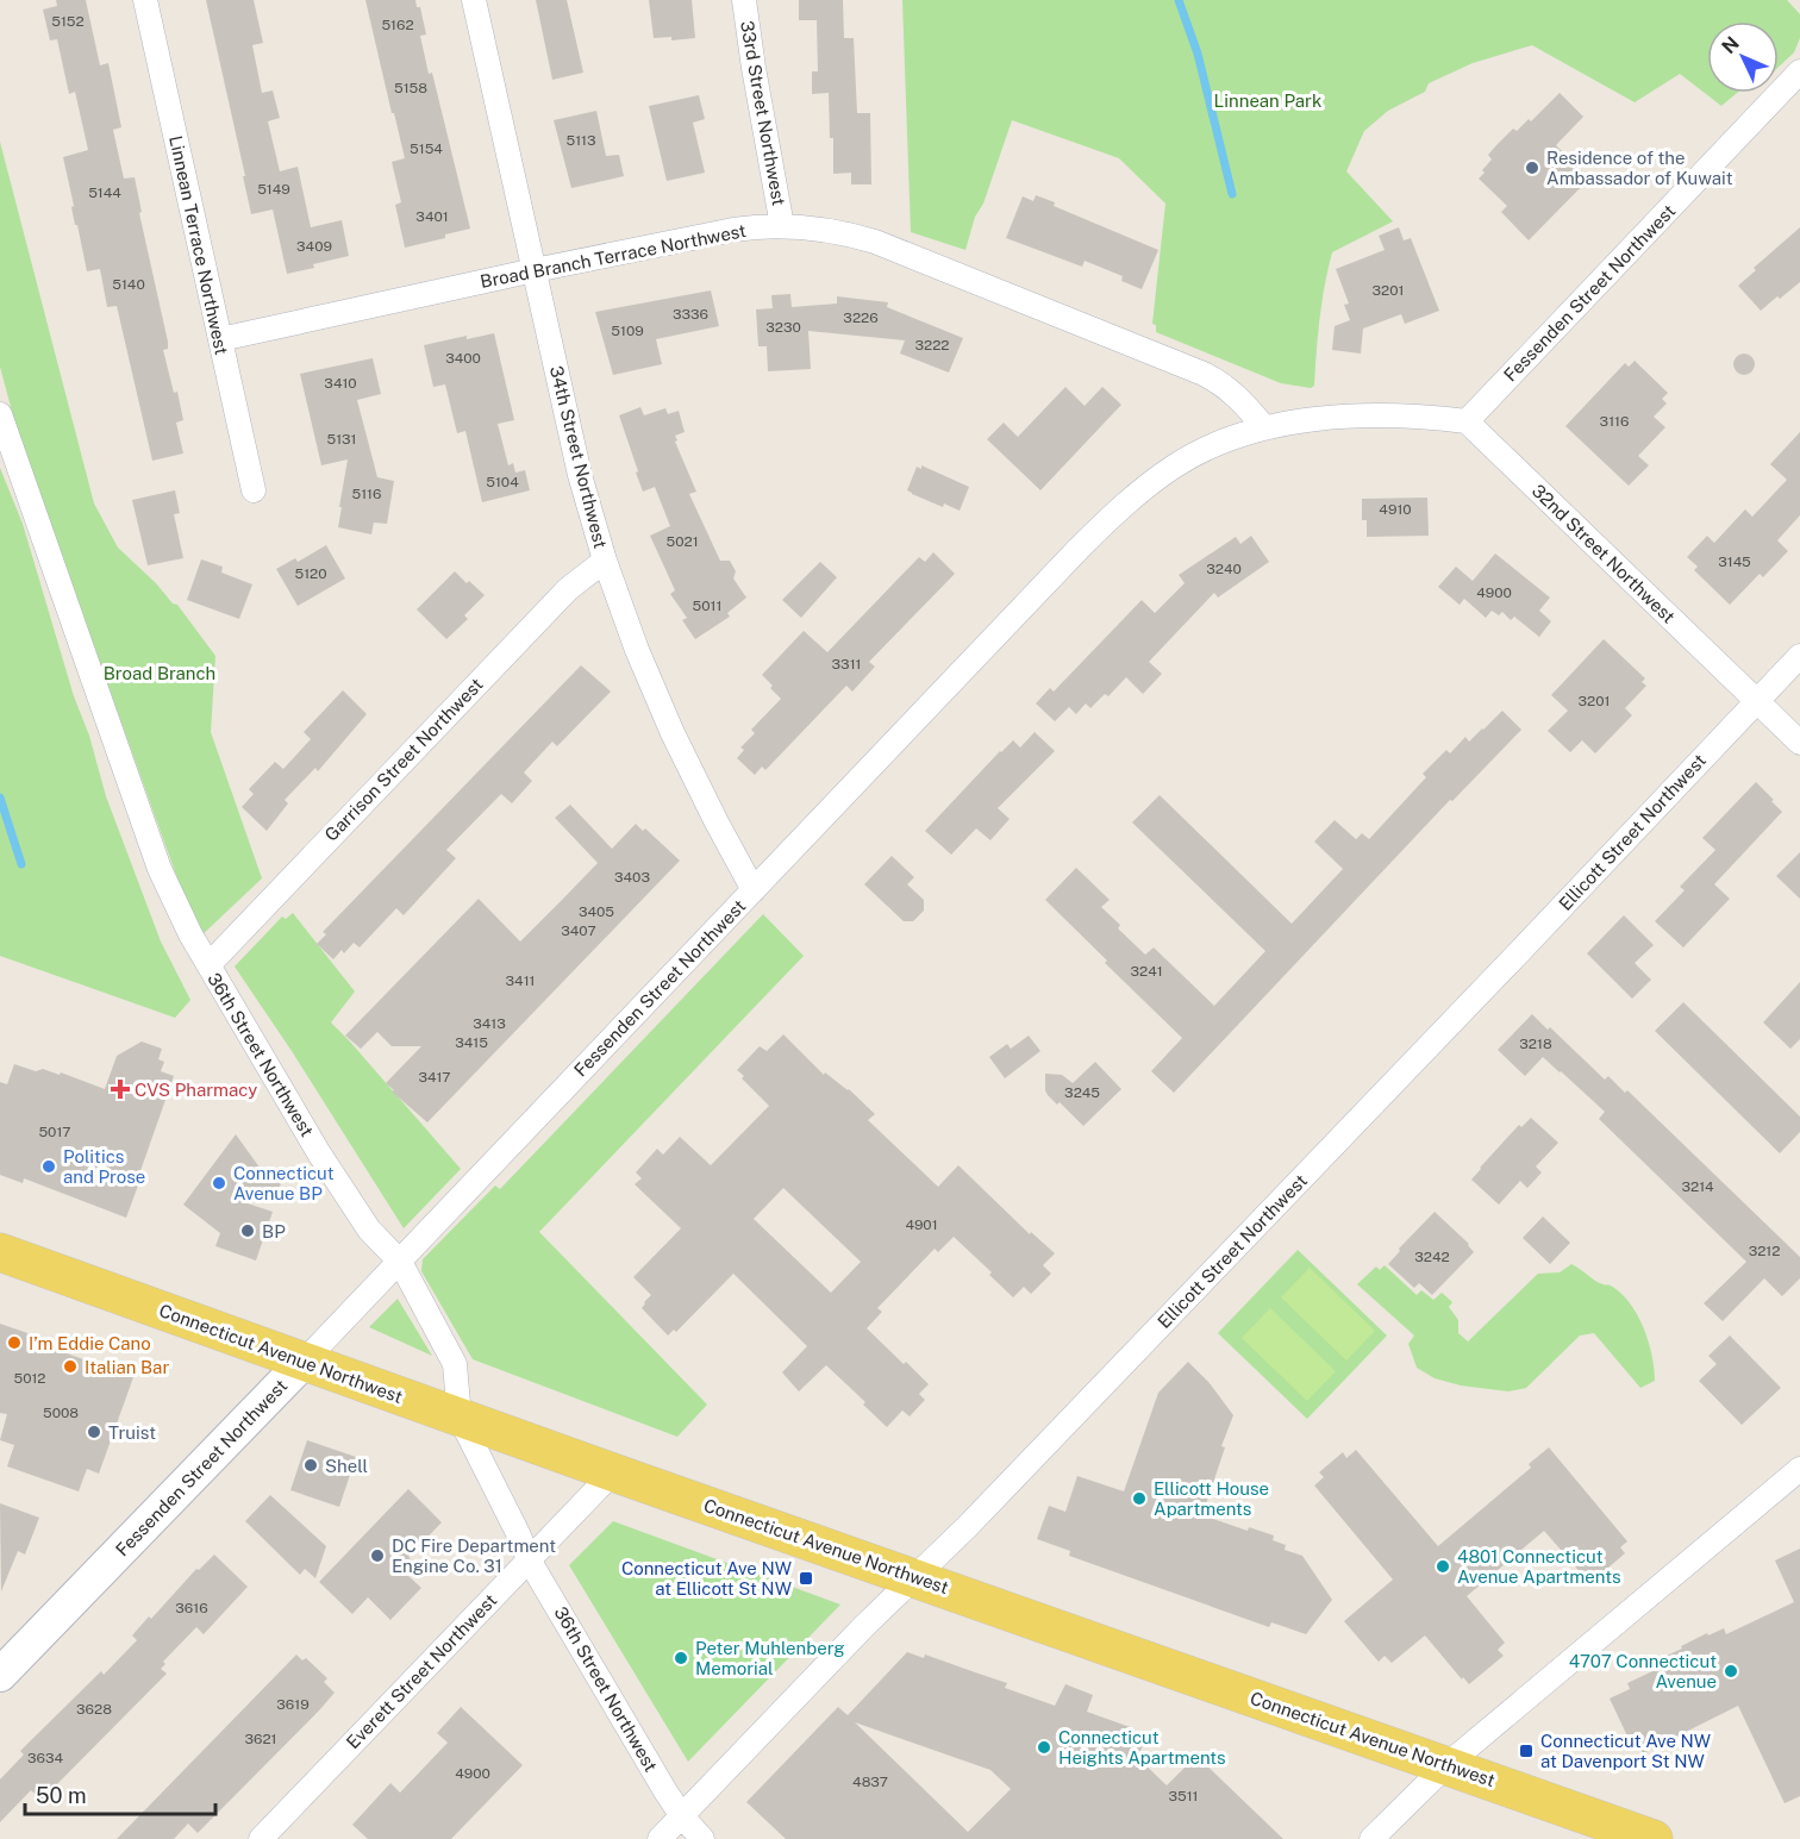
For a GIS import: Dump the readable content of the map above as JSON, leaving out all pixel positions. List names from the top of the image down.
{
  "streets": {
    "main road": ["Connecticut Avenue Northwest"],
    "street": [
      "33rd Street Northwest",
      "Linnean Terrace Northwest",
      "Broad Branch Terrace Northwest",
      "Fessenden Street Northwest",
      "34th Street Northwest",
      "32nd Street Northwest",
      "Garrison Street Northwest",
      "Ellicott Street Northwest",
      "36th Street Northwest",
      "Everett Street Northwest"
    ]
  },
  "crossings": [
    ["33rd Street Northwest", "Broad Branch Terrace Northwest"],
    ["Linnean Terrace Northwest", "Broad Branch Terrace Northwest"],
    ["Broad Branch Terrace Northwest", "Fessenden Street Northwest"],
    ["Broad Branch Terrace Northwest", "34th Street Northwest"],
    ["Fessenden Street Northwest", "34th Street Northwest"],
    ["Fessenden Street Northwest", "32nd Street Northwest"],
    ["Fessenden Street Northwest", "36th Street Northwest"],
    ["Fessenden Street Northwest", "Connecticut Avenue Northwest"],
    ["34th Street Northwest", "Garrison Street Northwest"],
    ["32nd Street Northwest", "Ellicott Street Northwest"],
    ["Garrison Street Northwest", "36th Street Northwest"],
    ["Ellicott Street Northwest", "36th Street Northwest"],
    ["Ellicott Street Northwest", "Connecticut Avenue Northwest"],
    ["36th Street Northwest", "Connecticut Avenue Northwest"],
    ["36th Street Northwest", "Everett Street Northwest"],
    ["Connecticut Avenue Northwest", "Everett Street Northwest"]
  ],
  "parks": ["Linnean Park", "Broad Branch"],
  "places": {
    "other": [
      "Residence of the Ambassador of Kuwait",
      "Politics and Prose",
      "Connecticut Avenue BP",
      "BP",
      "I’m Eddie Cano",
      "Italian Bar",
      "Truist",
      "Shell",
      "Ellicott House Apartments",
      "DC Fire Department Engine Co. 31",
      "4801 Connecticut Avenue Apartments",
      "Peter Muhlenberg Memorial",
      "4707 Connecticut Avenue",
      "Connecticut Heights Apartments"
    ],
    "health": ["CVS Pharmacy"],
    "transit": ["Connecticut Ave NW at Ellicott St NW", "Connecticut Ave NW at Davenport St NW"]
  },
  "house_numbers": [
    "5152",
    "5162",
    "5158",
    "5113",
    "5154",
    "5149",
    "5144",
    "3401",
    "3409",
    "5140",
    "3201",
    "3336",
    "3226",
    "3230",
    "5109",
    "3222",
    "3400",
    "3410",
    "3116",
    "5131",
    "5104",
    "5116",
    "4910",
    "5021",
    "3145",
    "3240",
    "5120",
    "4900",
    "5011",
    "3311",
    "3201",
    "3403",
    "3405",
    "3407",
    "3241",
    "3411",
    "3413",
    "3415",
    "3218",
    "3417",
    "3245",
    "5017",
    "3214",
    "4901",
    "3212",
    "3242",
    "5012",
    "5008",
    "3616",
    "3619",
    "3628",
    "3621",
    "3634",
    "4900",
    "4837",
    "3511"
  ],
  "scale_bar": "50 m",
  "north": "top left"
}
